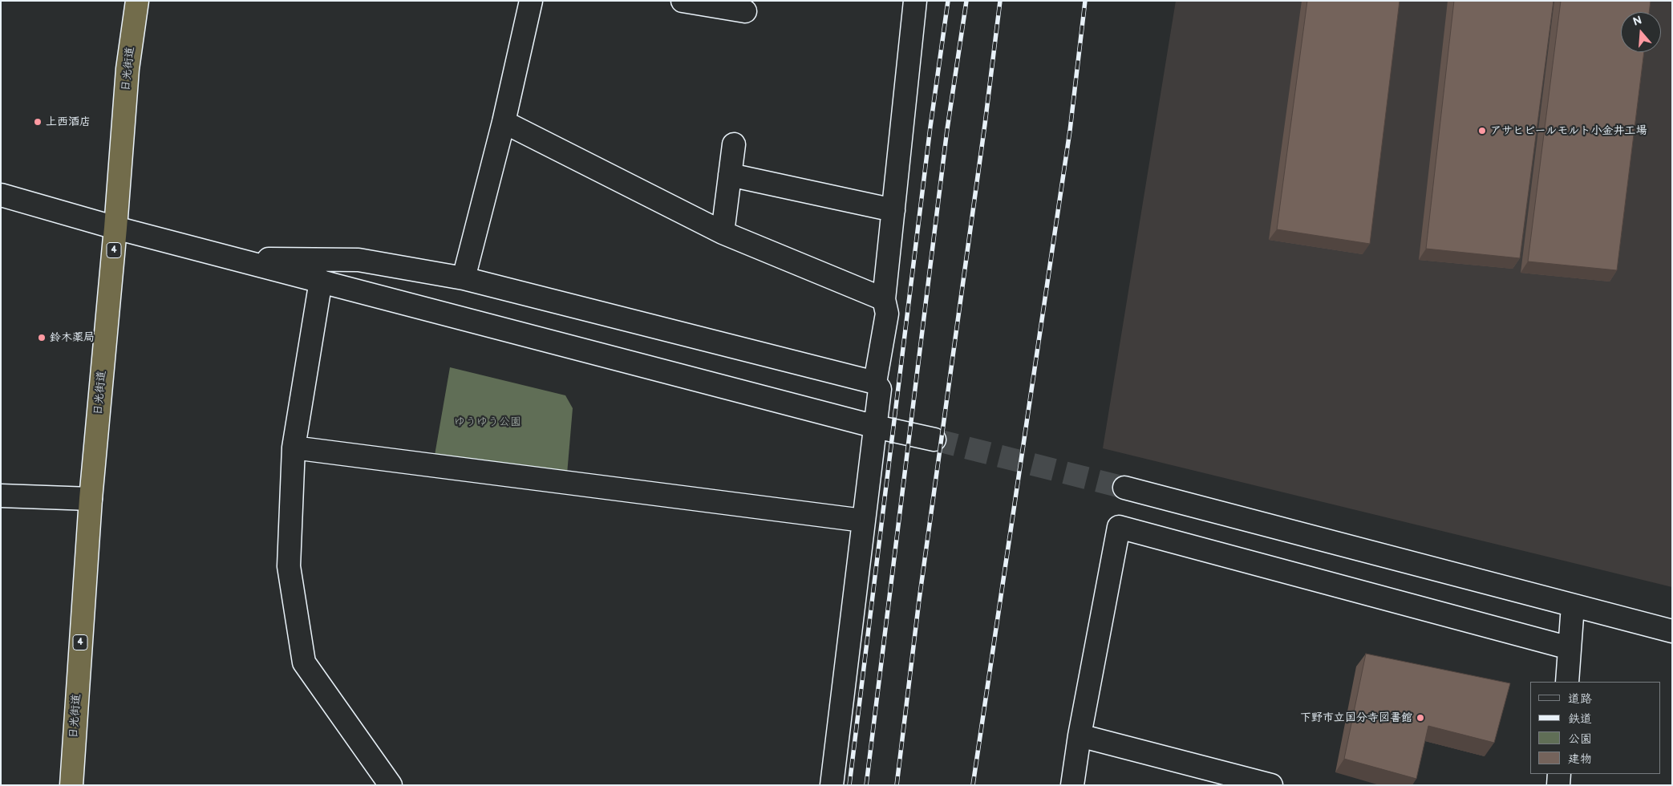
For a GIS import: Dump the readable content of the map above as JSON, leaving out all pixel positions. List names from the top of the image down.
{
  "streets": {
    "highway": ["日光街道", "4"]
  },
  "parks": ["ゆうゆう公園"],
  "places": [
    "上西酒店",
    "アサヒビールモルト小金井工場",
    "鈴木薬局",
    "下野市立国分寺図書館"
  ],
  "legend": [
    "道路",
    "鉄道",
    "公園",
    "建物"
  ],
  "north": "top"
}
